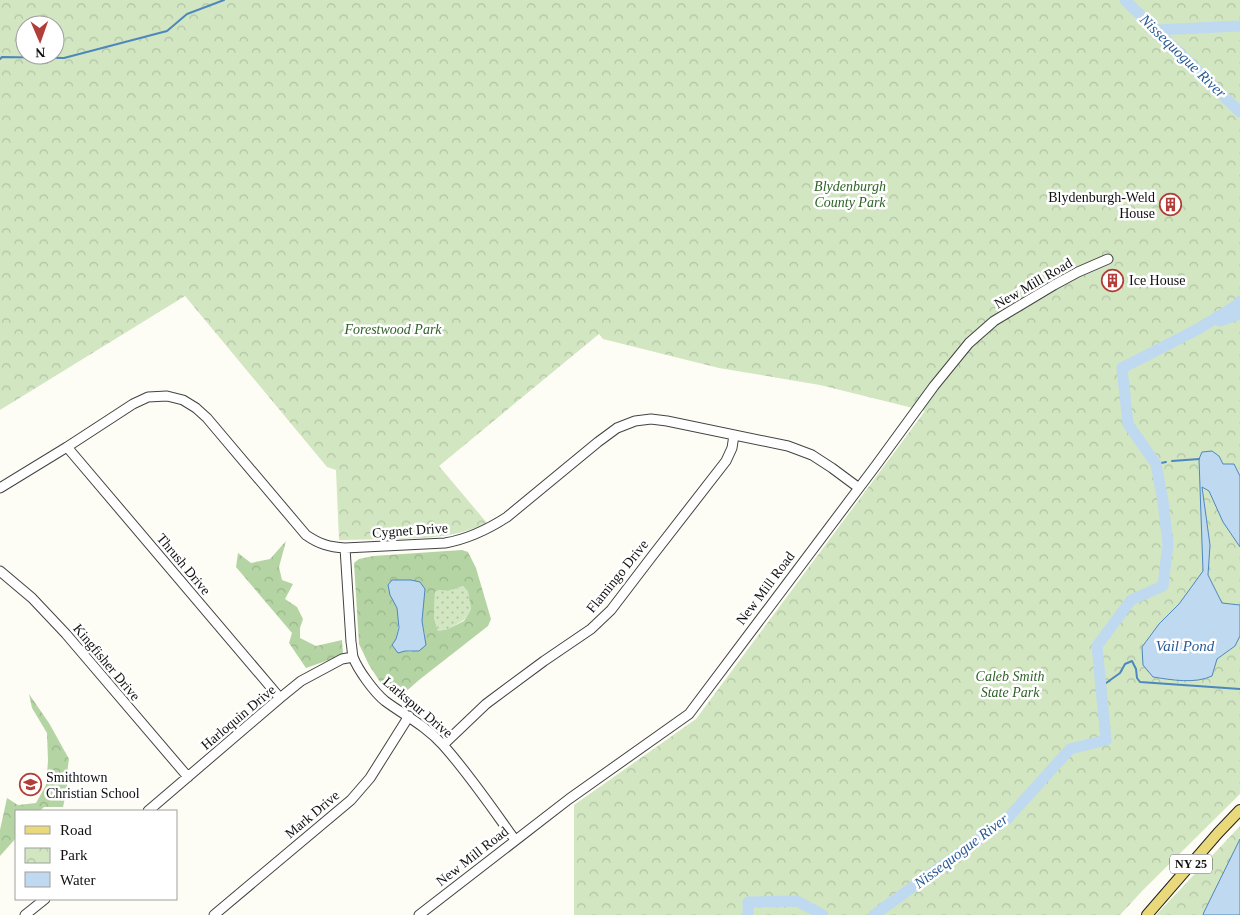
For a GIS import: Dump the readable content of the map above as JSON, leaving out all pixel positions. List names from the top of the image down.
{
  "streets": {
    "main road": ["NY 25"],
    "street": [
      "New Mill Road",
      "Cygnet Drive",
      "Thrush Drive",
      "Flamingo Drive",
      "Kingfisher Drive",
      "Larkspur Drive",
      "Harloquin Drive",
      "Mark Drive"
    ]
  },
  "crossings": [
    ["New Mill Road", "Cygnet Drive"],
    ["New Mill Road", "Larkspur Drive"],
    ["Cygnet Drive", "Thrush Drive"],
    ["Cygnet Drive", "Flamingo Drive"],
    ["Cygnet Drive", "Larkspur Drive"],
    ["Thrush Drive", "Harloquin Drive"],
    ["Flamingo Drive", "Larkspur Drive"],
    ["Kingfisher Drive", "Harloquin Drive"],
    ["Larkspur Drive", "Harloquin Drive"],
    ["Larkspur Drive", "Mark Drive"]
  ],
  "water": ["Nissequogue River", "Vail Pond"],
  "parks": ["Blydenburgh County Park", "Forestwood Park", "Caleb Smith State Park"],
  "places": {
    "building": ["Blydenburgh-Weld House", "Ice House"],
    "school or university": ["Smithtown Christian School"]
  },
  "legend": ["Road", "Park", "Water"],
  "north": "bottom"
}
